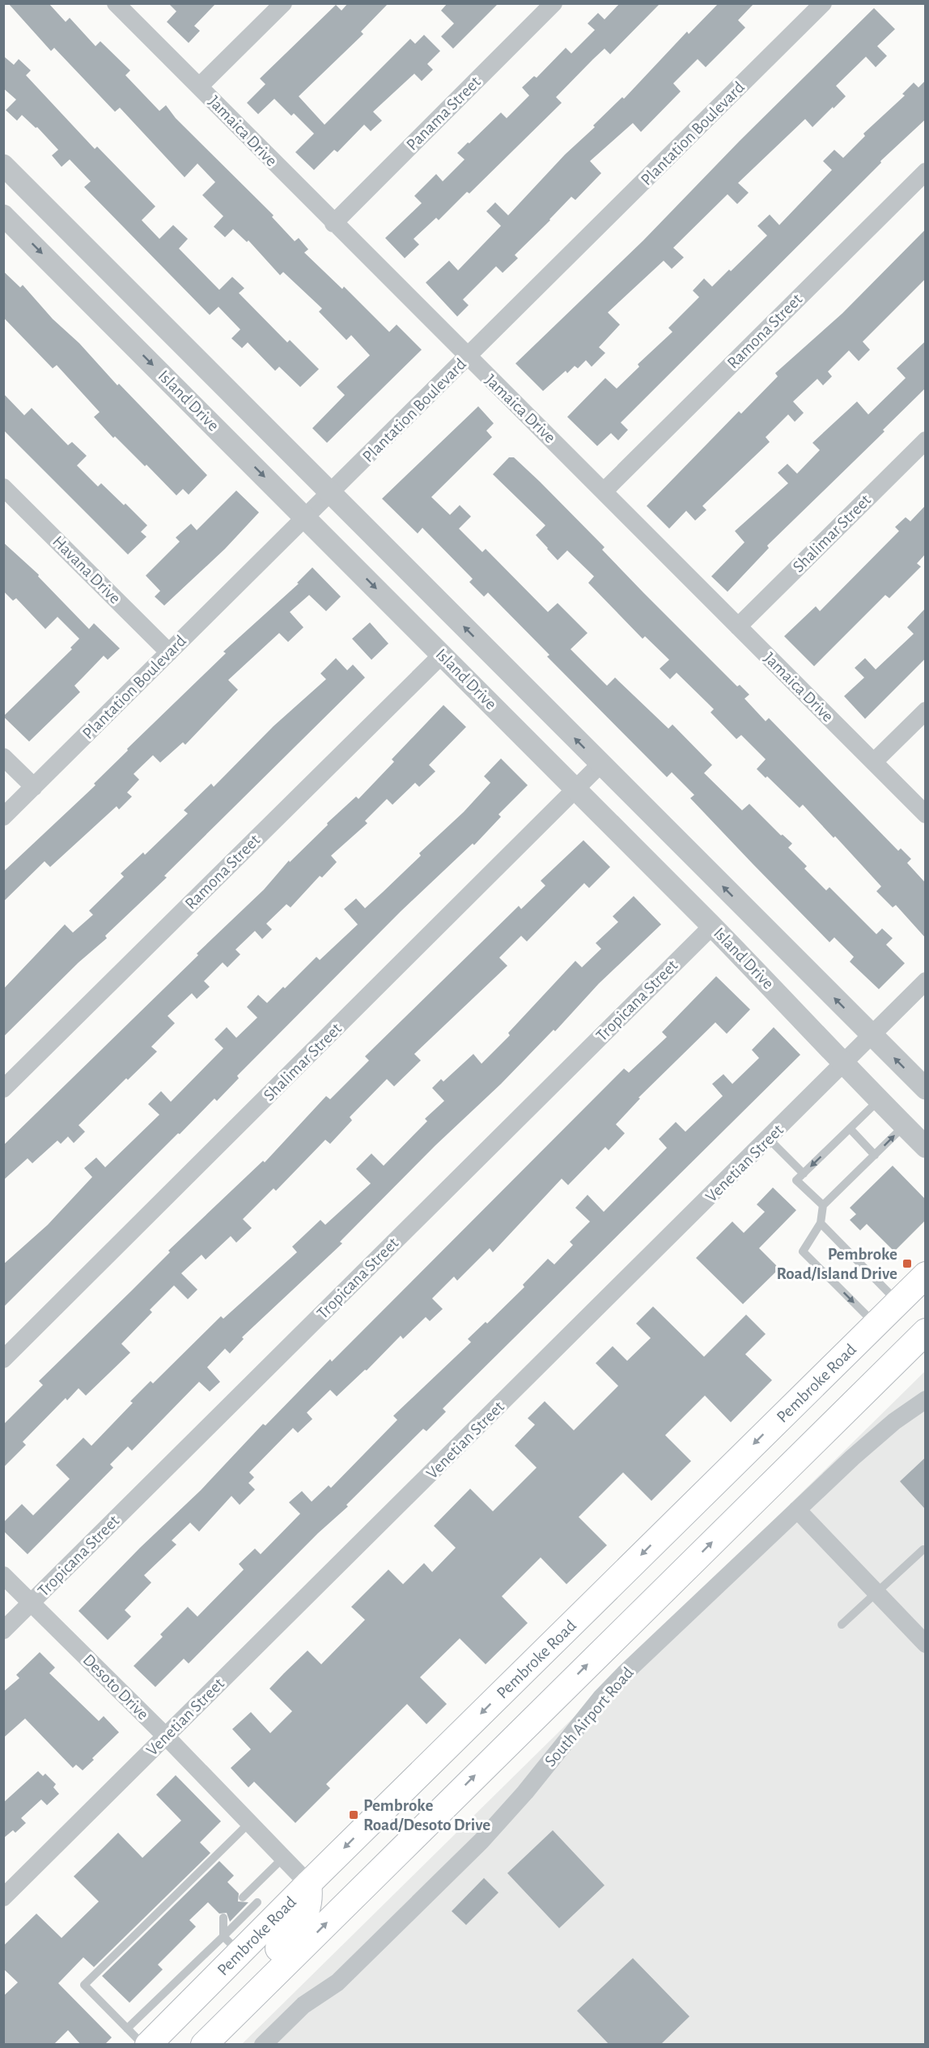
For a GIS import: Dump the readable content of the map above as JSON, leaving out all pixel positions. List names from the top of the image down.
{
  "streets": {
    "main road": ["Pembroke Road"],
    "street": [
      "Panama Street",
      "Jamaica Drive",
      "Plantation Boulevard",
      "Ramona Street",
      "Island Drive",
      "Shalimar Street",
      "Havana Drive",
      "Tropicana Street",
      "Venetian Street",
      "Desoto Drive",
      "South Airport Road"
    ]
  },
  "crossings": [
    ["Panama Street", "Jamaica Drive"],
    ["Jamaica Drive", "Plantation Boulevard"],
    ["Jamaica Drive", "Ramona Street"],
    ["Jamaica Drive", "Shalimar Street"],
    ["Plantation Boulevard", "Island Drive"],
    ["Plantation Boulevard", "Havana Drive"],
    ["Ramona Street", "Island Drive"],
    ["Island Drive", "Shalimar Street"],
    ["Island Drive", "Tropicana Street"],
    ["Island Drive", "Venetian Street"],
    ["Tropicana Street", "Desoto Drive"],
    ["Venetian Street", "Desoto Drive"],
    ["Pembroke Road", "Desoto Drive"]
  ],
  "places": {
    "transit": ["Pembroke Road/Island Drive", "Pembroke Road/Desoto Drive"]
  }
}
